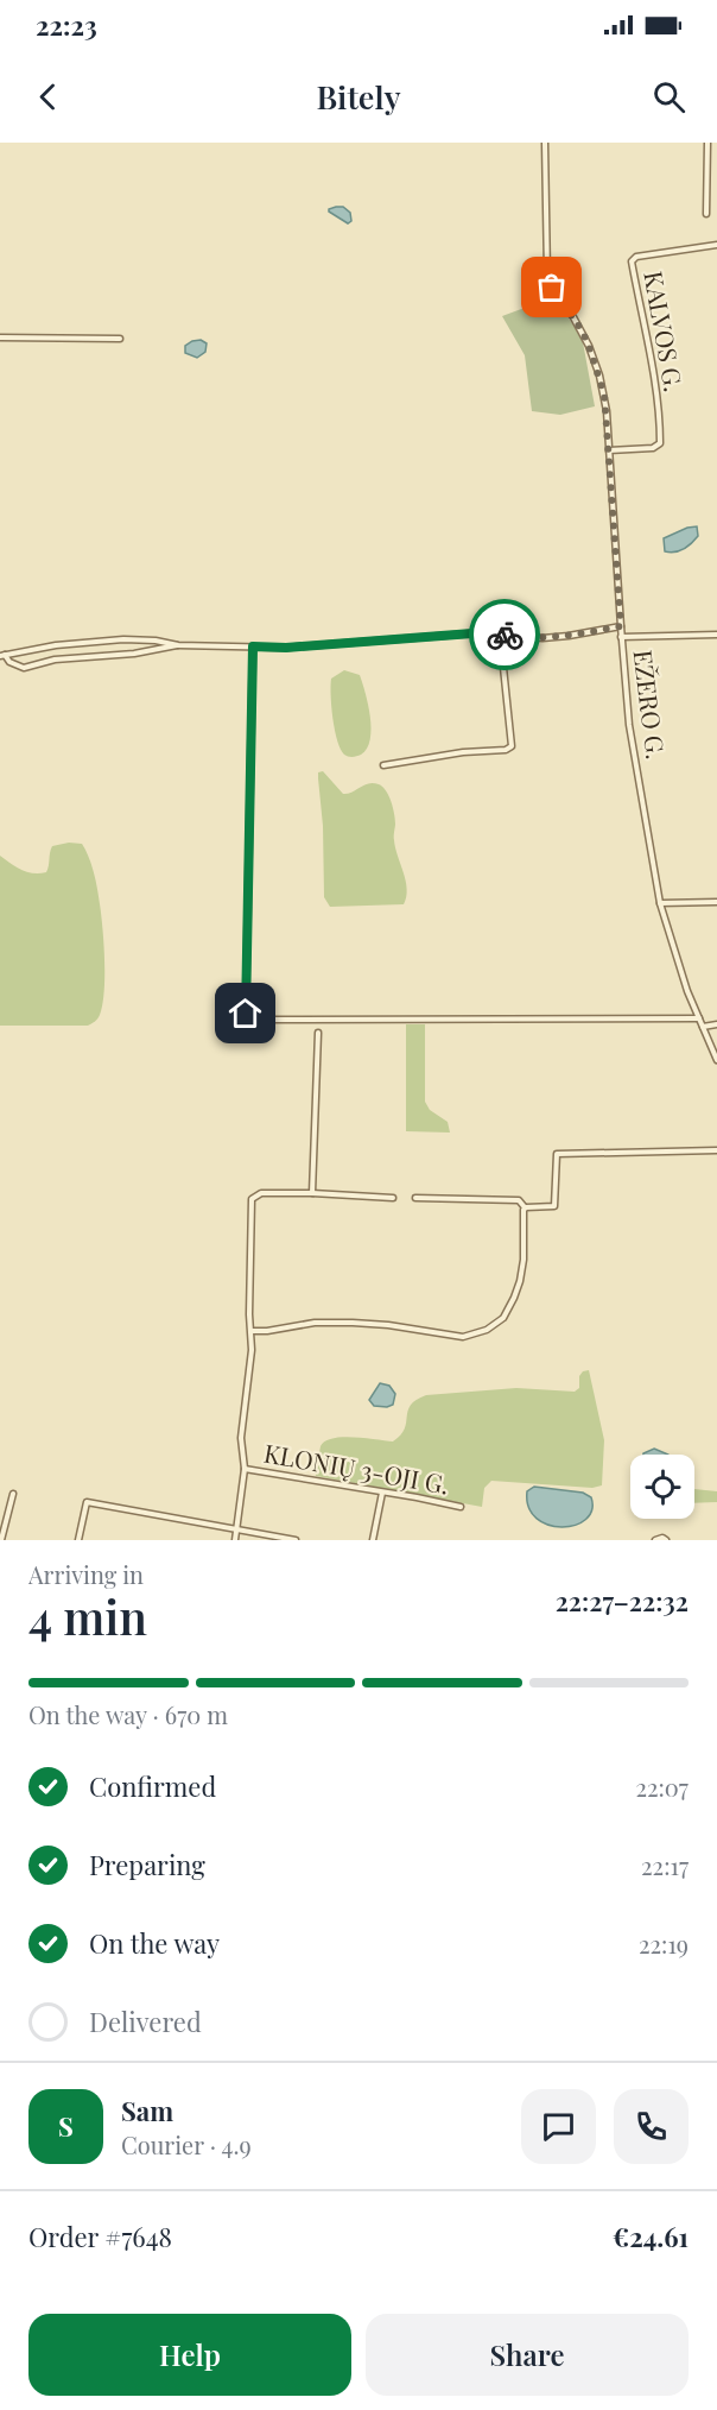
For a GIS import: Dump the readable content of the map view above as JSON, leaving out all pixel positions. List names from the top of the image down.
{
  "streets": {
    "street": ["KALVOS G.", "EŽERO G.", "KLONIŲ 3-OJI G."]
  },
  "crossings": [
    ["KALVOS G.", "EŽERO G."]
  ],
  "page": {
    "status": "22:23",
    "header": "Bitely",
    "heading": ["4 min", "Arriving in", "22:27–22:32"],
    "panel": [
      "Sam",
      "Courier · 4.9",
      "Order #7648",
      "€24.61"
    ],
    "bar": "On the way · 670 m",
    "list": [
      ["Confirmed", "22:07"],
      ["Preparing", "22:17"],
      ["On the way", "22:19"],
      "Delivered"
    ],
    "round": "S",
    "buttons": ["Help", "Share"]
  }
}
